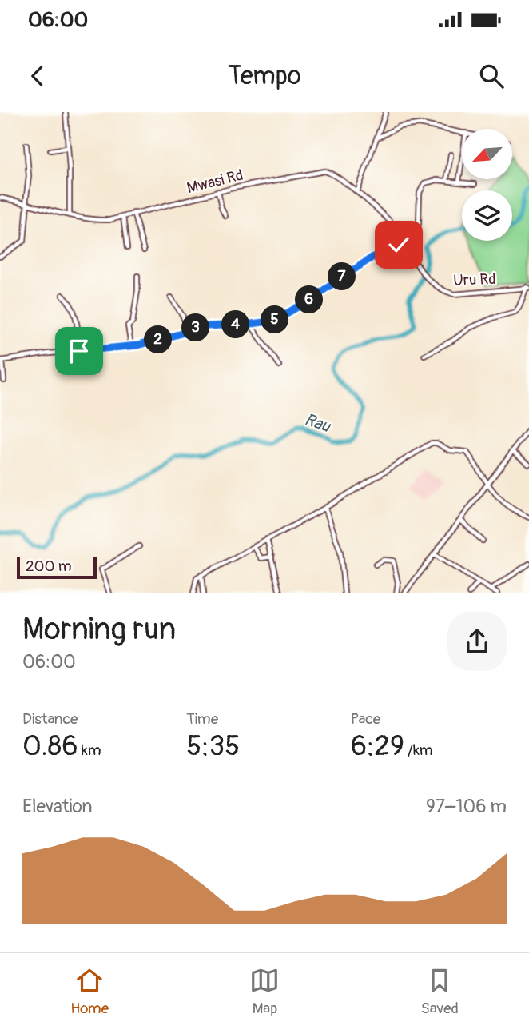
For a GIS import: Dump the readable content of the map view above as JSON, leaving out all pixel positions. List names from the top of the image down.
{
  "streets": {
    "street": ["Mwasi Rd", "Uru Rd"]
  },
  "crossings": [
    ["Mwasi Rd", "Uru Rd"]
  ],
  "water": ["Rau"],
  "scale_bar": "200 m",
  "north": "bottom left",
  "page": {
    "status": "06:00",
    "header": "Tempo",
    "pins": [
      "7",
      "6",
      "5",
      "4",
      "3",
      "2"
    ],
    "scale": "200 m",
    "heading": ["Morning run", "06:00"],
    "stats": [
      ["Distance", "0.86 km"],
      ["Time", "5:35"],
      ["Pace", "6:29 /km"]
    ],
    "chart": ["Elevation", "97–106 m"],
    "tabs": ["Home", "Map", "Saved"]
  }
}
